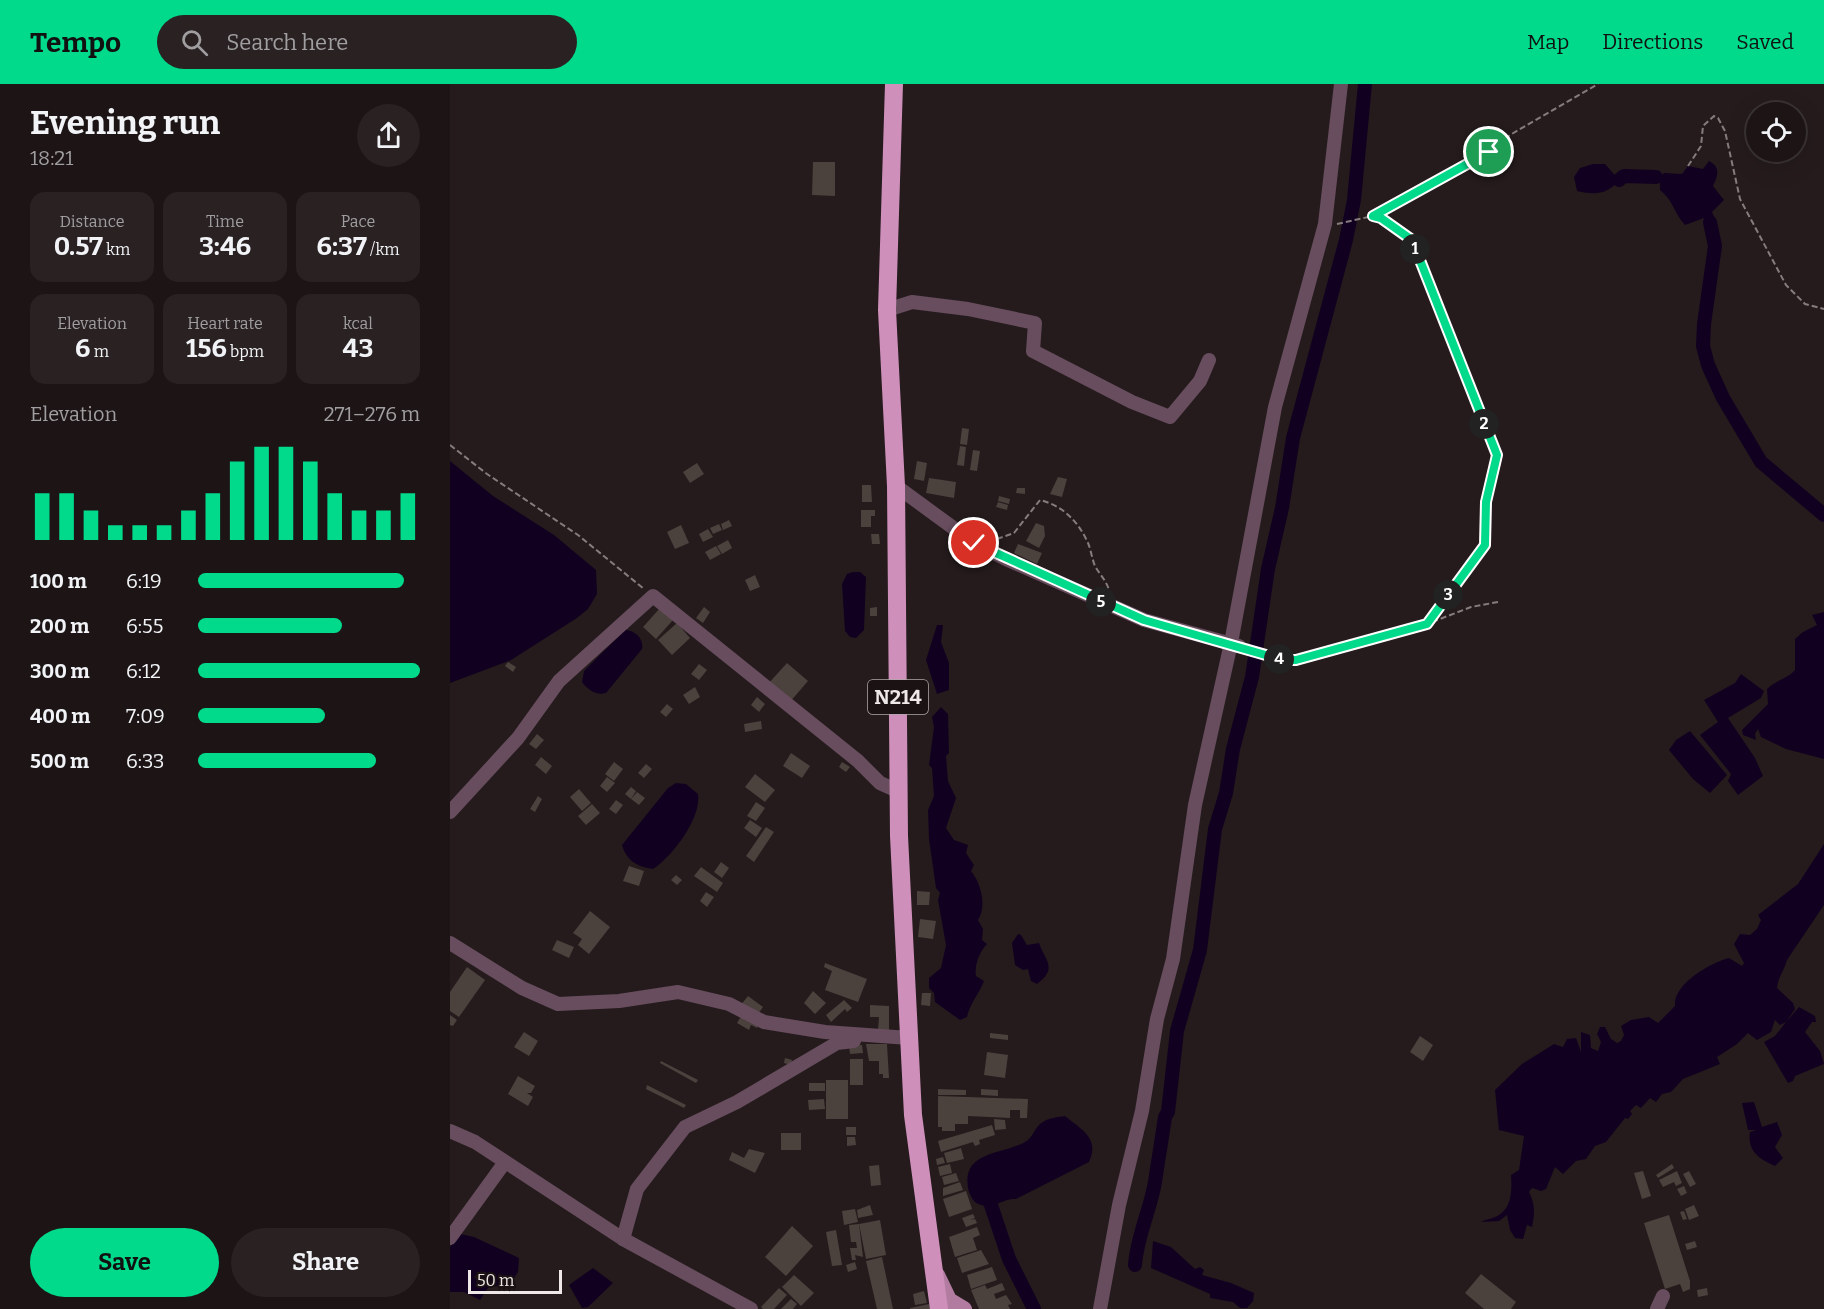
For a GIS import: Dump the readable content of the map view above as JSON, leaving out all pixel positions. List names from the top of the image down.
{
  "streets": {
    "highway": ["N214"]
  },
  "scale_bar": "50 m",
  "page": {
    "header": "Tempo",
    "search": "Search here",
    "nav": ["Map", "Directions", "Saved"],
    "heading": ["Evening run", "18:21"],
    "stats": [
      ["Distance", "0.57 km"],
      ["Time", "3:46"],
      ["Pace", "6:37 /km"],
      ["Elevation", "6 m"],
      ["Heart rate", "156 bpm"],
      ["kcal", "43"]
    ],
    "pins": [
      "1",
      "2",
      "3",
      "5",
      "4"
    ],
    "chart": ["Elevation", "271–276 m"],
    "list": [
      {
        "name": "100 m",
        "note": "6:19"
      },
      {
        "name": "200 m",
        "note": "6:55"
      },
      {
        "name": "300 m",
        "note": "6:12"
      },
      {
        "name": "400 m",
        "note": "7:09"
      },
      {
        "name": "500 m",
        "note": "6:33"
      }
    ],
    "buttons": ["Save", "Share"],
    "scale": "50 m"
  }
}
